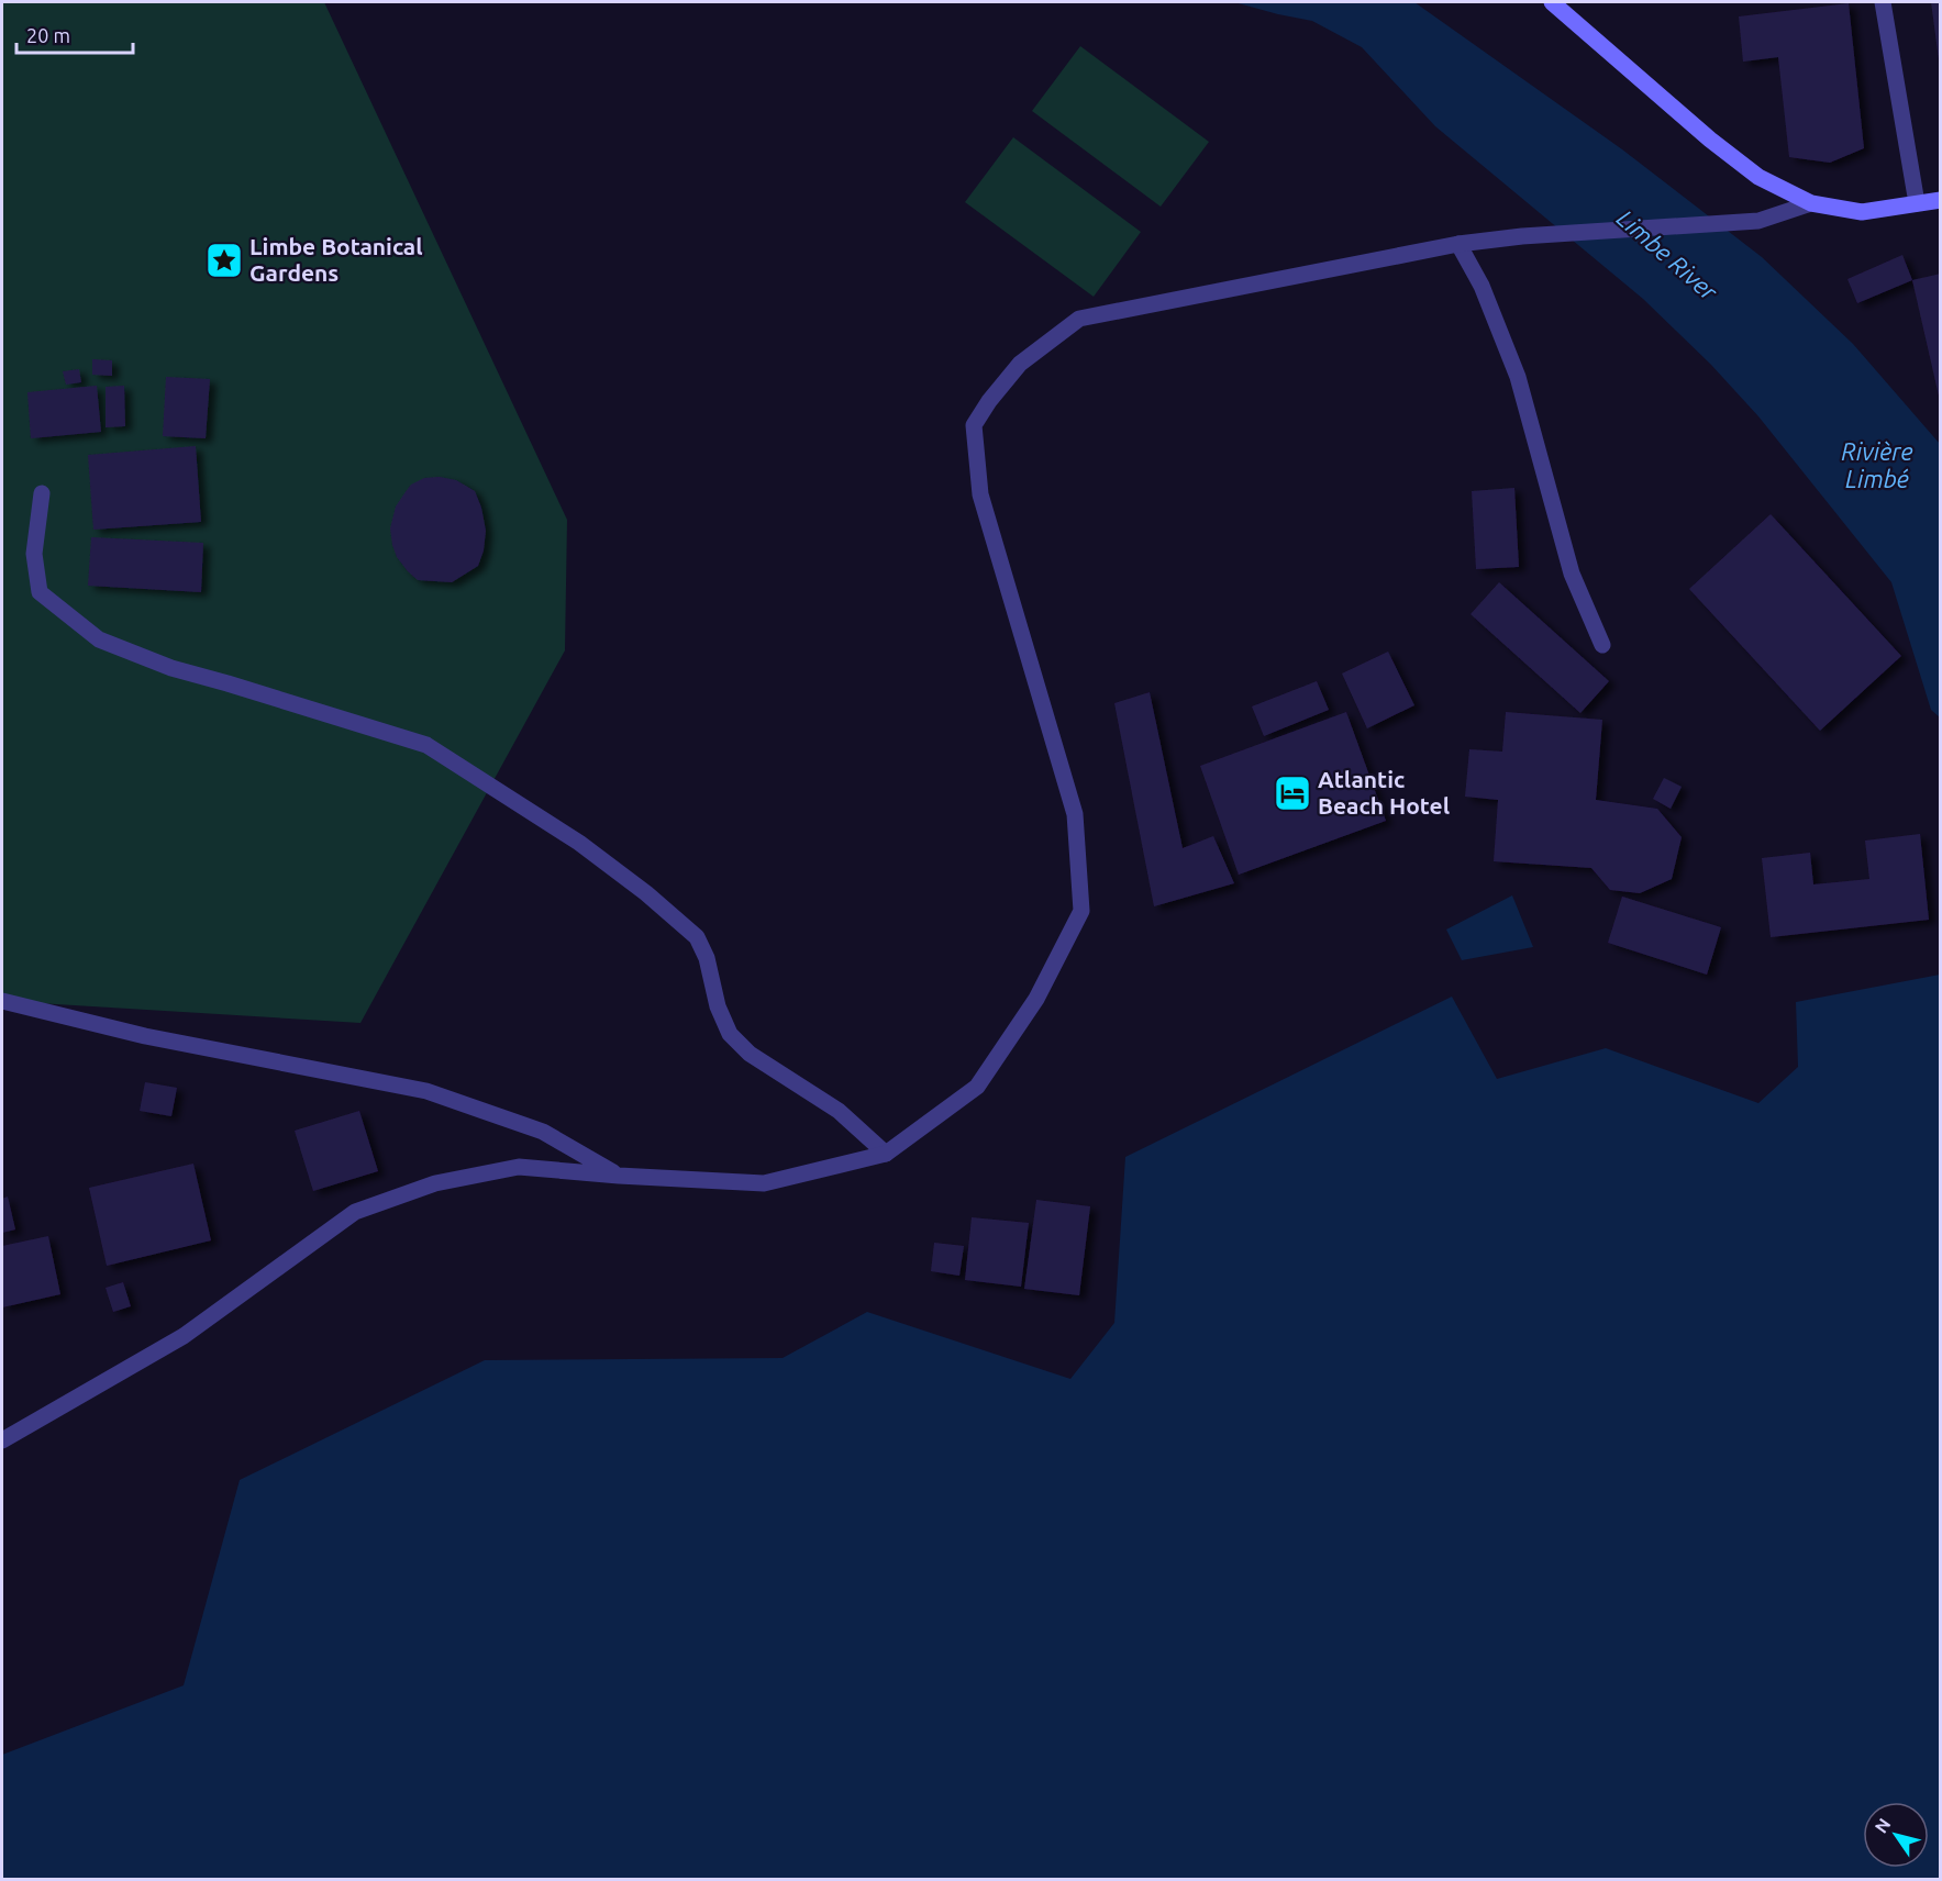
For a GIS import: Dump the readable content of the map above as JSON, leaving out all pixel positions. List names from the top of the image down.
{
  "water": ["Limbe River", "Rivière Limbé"],
  "places": {
    "place": ["Limbe Botanical Gardens"],
    "hotel": ["Atlantic Beach Hotel"]
  },
  "scale_bar": "20 m",
  "north": "top left"
}
